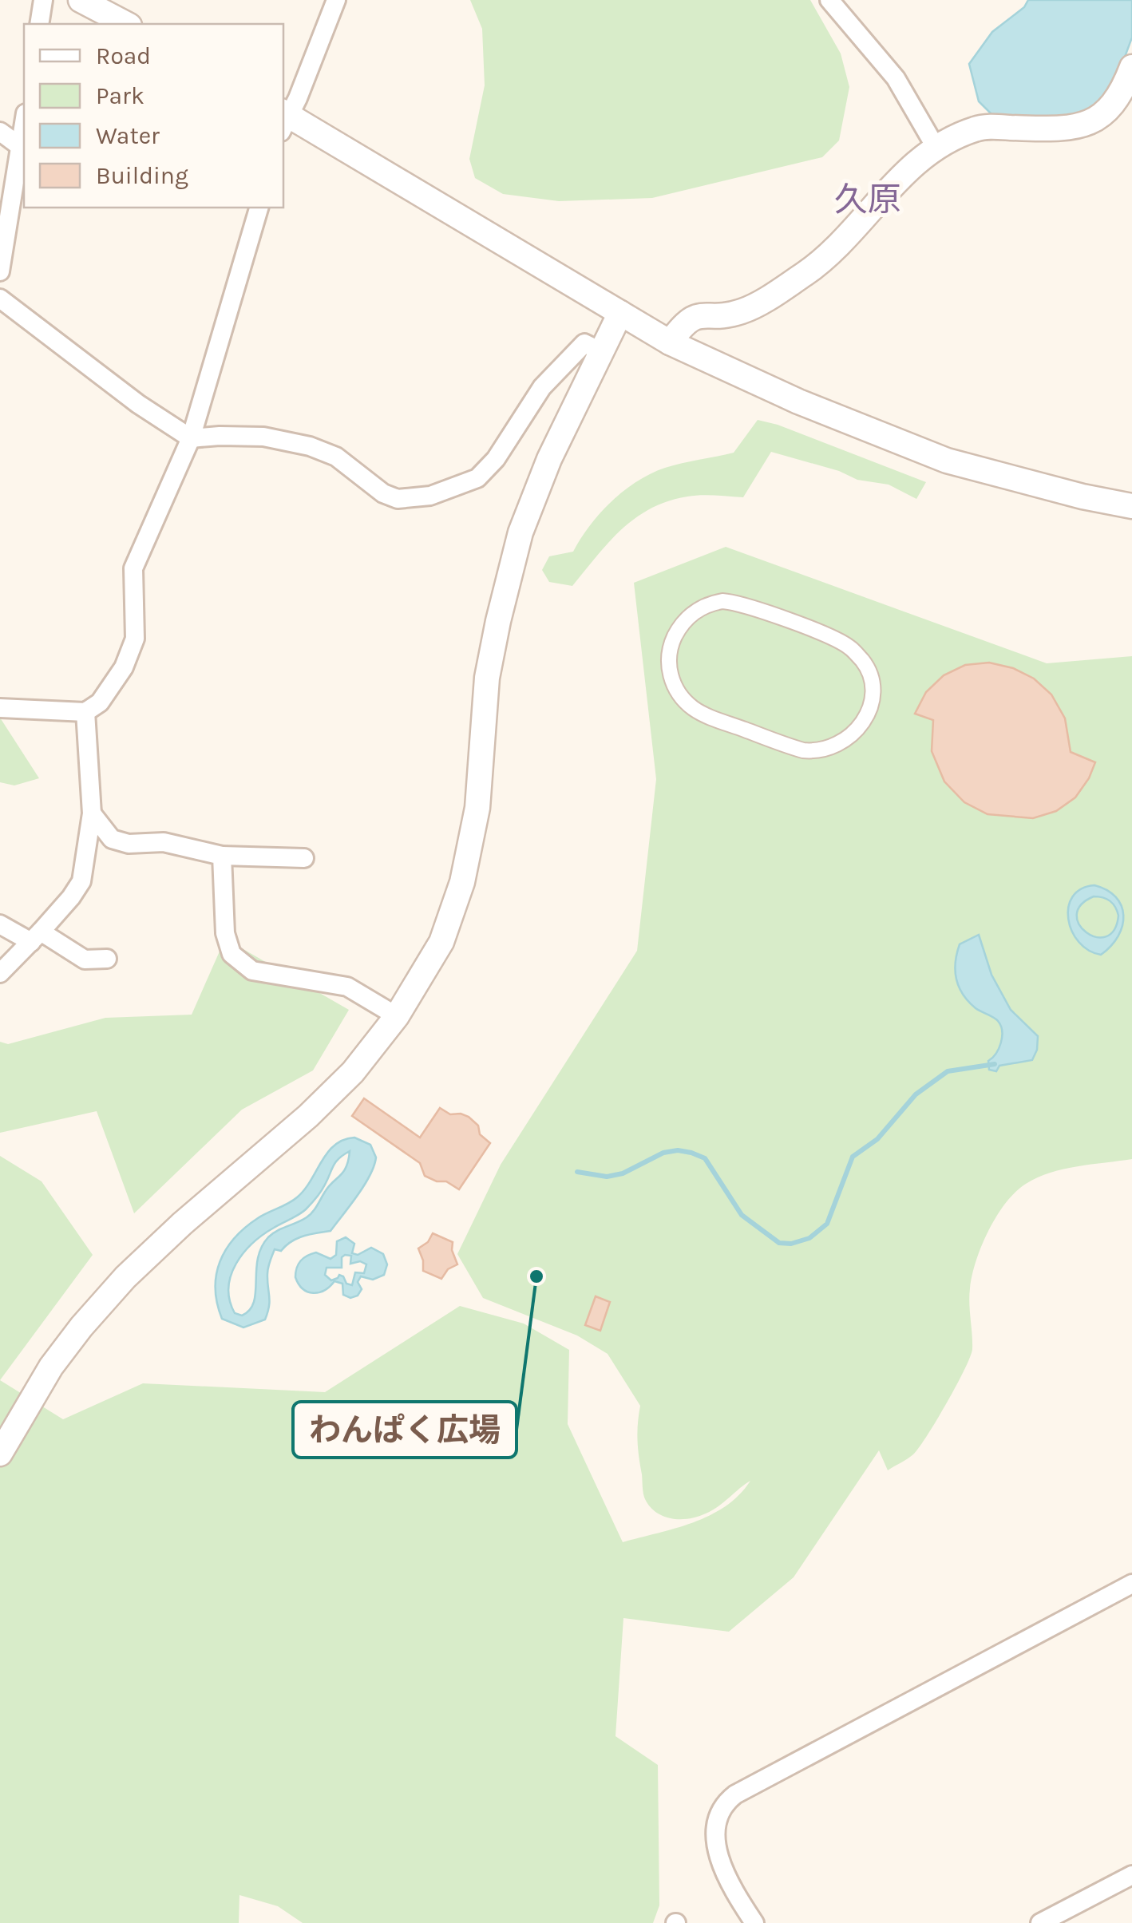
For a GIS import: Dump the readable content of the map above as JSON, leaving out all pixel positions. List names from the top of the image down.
{
  "districts": ["久原"],
  "places": ["わんぱく広場"],
  "legend": [
    "Road",
    "Park",
    "Water",
    "Building"
  ]
}
